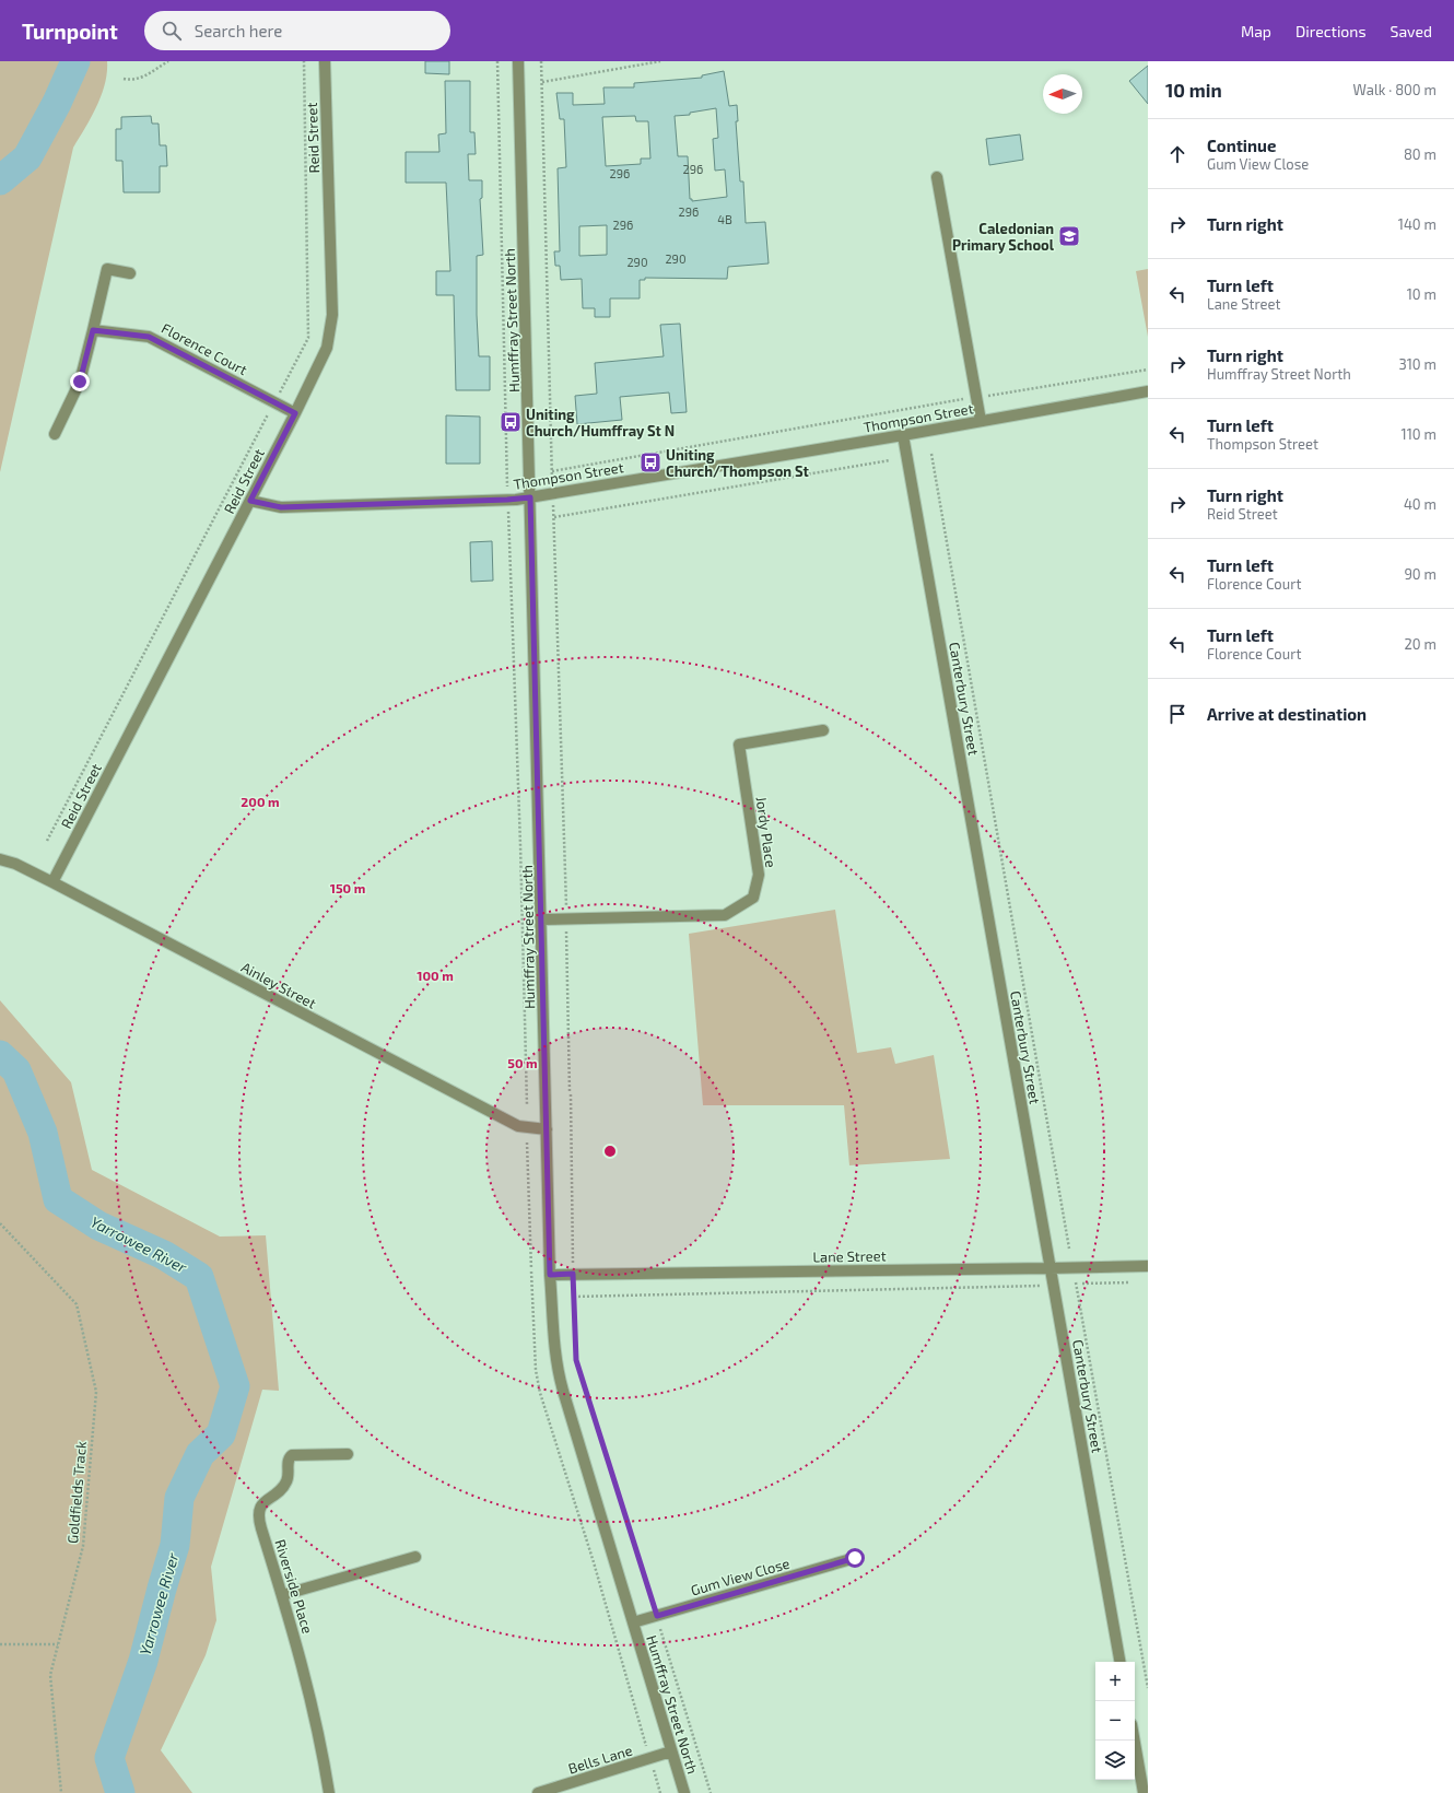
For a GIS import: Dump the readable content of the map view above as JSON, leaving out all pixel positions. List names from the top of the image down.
{
  "streets": {
    "street": [
      "Reid Street",
      "Humffray Street North",
      "Florence Court",
      "Thompson Street",
      "Canterbury Street",
      "Jordy Place",
      "Ainley Street",
      "Lane Street",
      "Gum View Close",
      "Riverside Place",
      "Bells Lane"
    ],
    "path": ["Goldfields Track"]
  },
  "crossings": [
    ["Reid Street", "Florence Court"],
    ["Reid Street", "Thompson Street"],
    ["Reid Street", "Ainley Street"],
    ["Humffray Street North", "Thompson Street"],
    ["Humffray Street North", "Jordy Place"],
    ["Humffray Street North", "Ainley Street"],
    ["Humffray Street North", "Lane Street"],
    ["Humffray Street North", "Gum View Close"],
    ["Humffray Street North", "Bells Lane"],
    ["Thompson Street", "Canterbury Street"],
    ["Canterbury Street", "Lane Street"]
  ],
  "water": ["Yarrowee River"],
  "places": {
    "school or university": ["Caledonian Primary School"],
    "bus stop": ["Uniting Church/Humffray St N", "Uniting Church/Thompson St"]
  },
  "house_numbers": [
    "296",
    "296",
    "296",
    "4B",
    "296",
    "290",
    "290"
  ],
  "north": "left",
  "page": {
    "header": "Turnpoint",
    "search": "Search here",
    "nav": ["Map", "Directions", "Saved"],
    "heading": ["10 min", "Walk · 800 m"],
    "list": [
      ["Continue", "Gum View Close", "80 m"],
      ["Turn right", "140 m"],
      ["Turn left", "Lane Street", "10 m"],
      ["Turn right", "Humffray Street North", "310 m"],
      ["Turn left", "Thompson Street", "110 m"],
      ["Turn right", "Reid Street", "40 m"],
      ["Turn left", "Florence Court", "90 m"],
      ["Turn left", "Florence Court", "20 m"],
      "Arrive at destination"
    ],
    "map_buttons": ["+", "−"]
  },
  "rings": [
    "200 m",
    "150 m",
    "100 m",
    "50 m"
  ]
}
